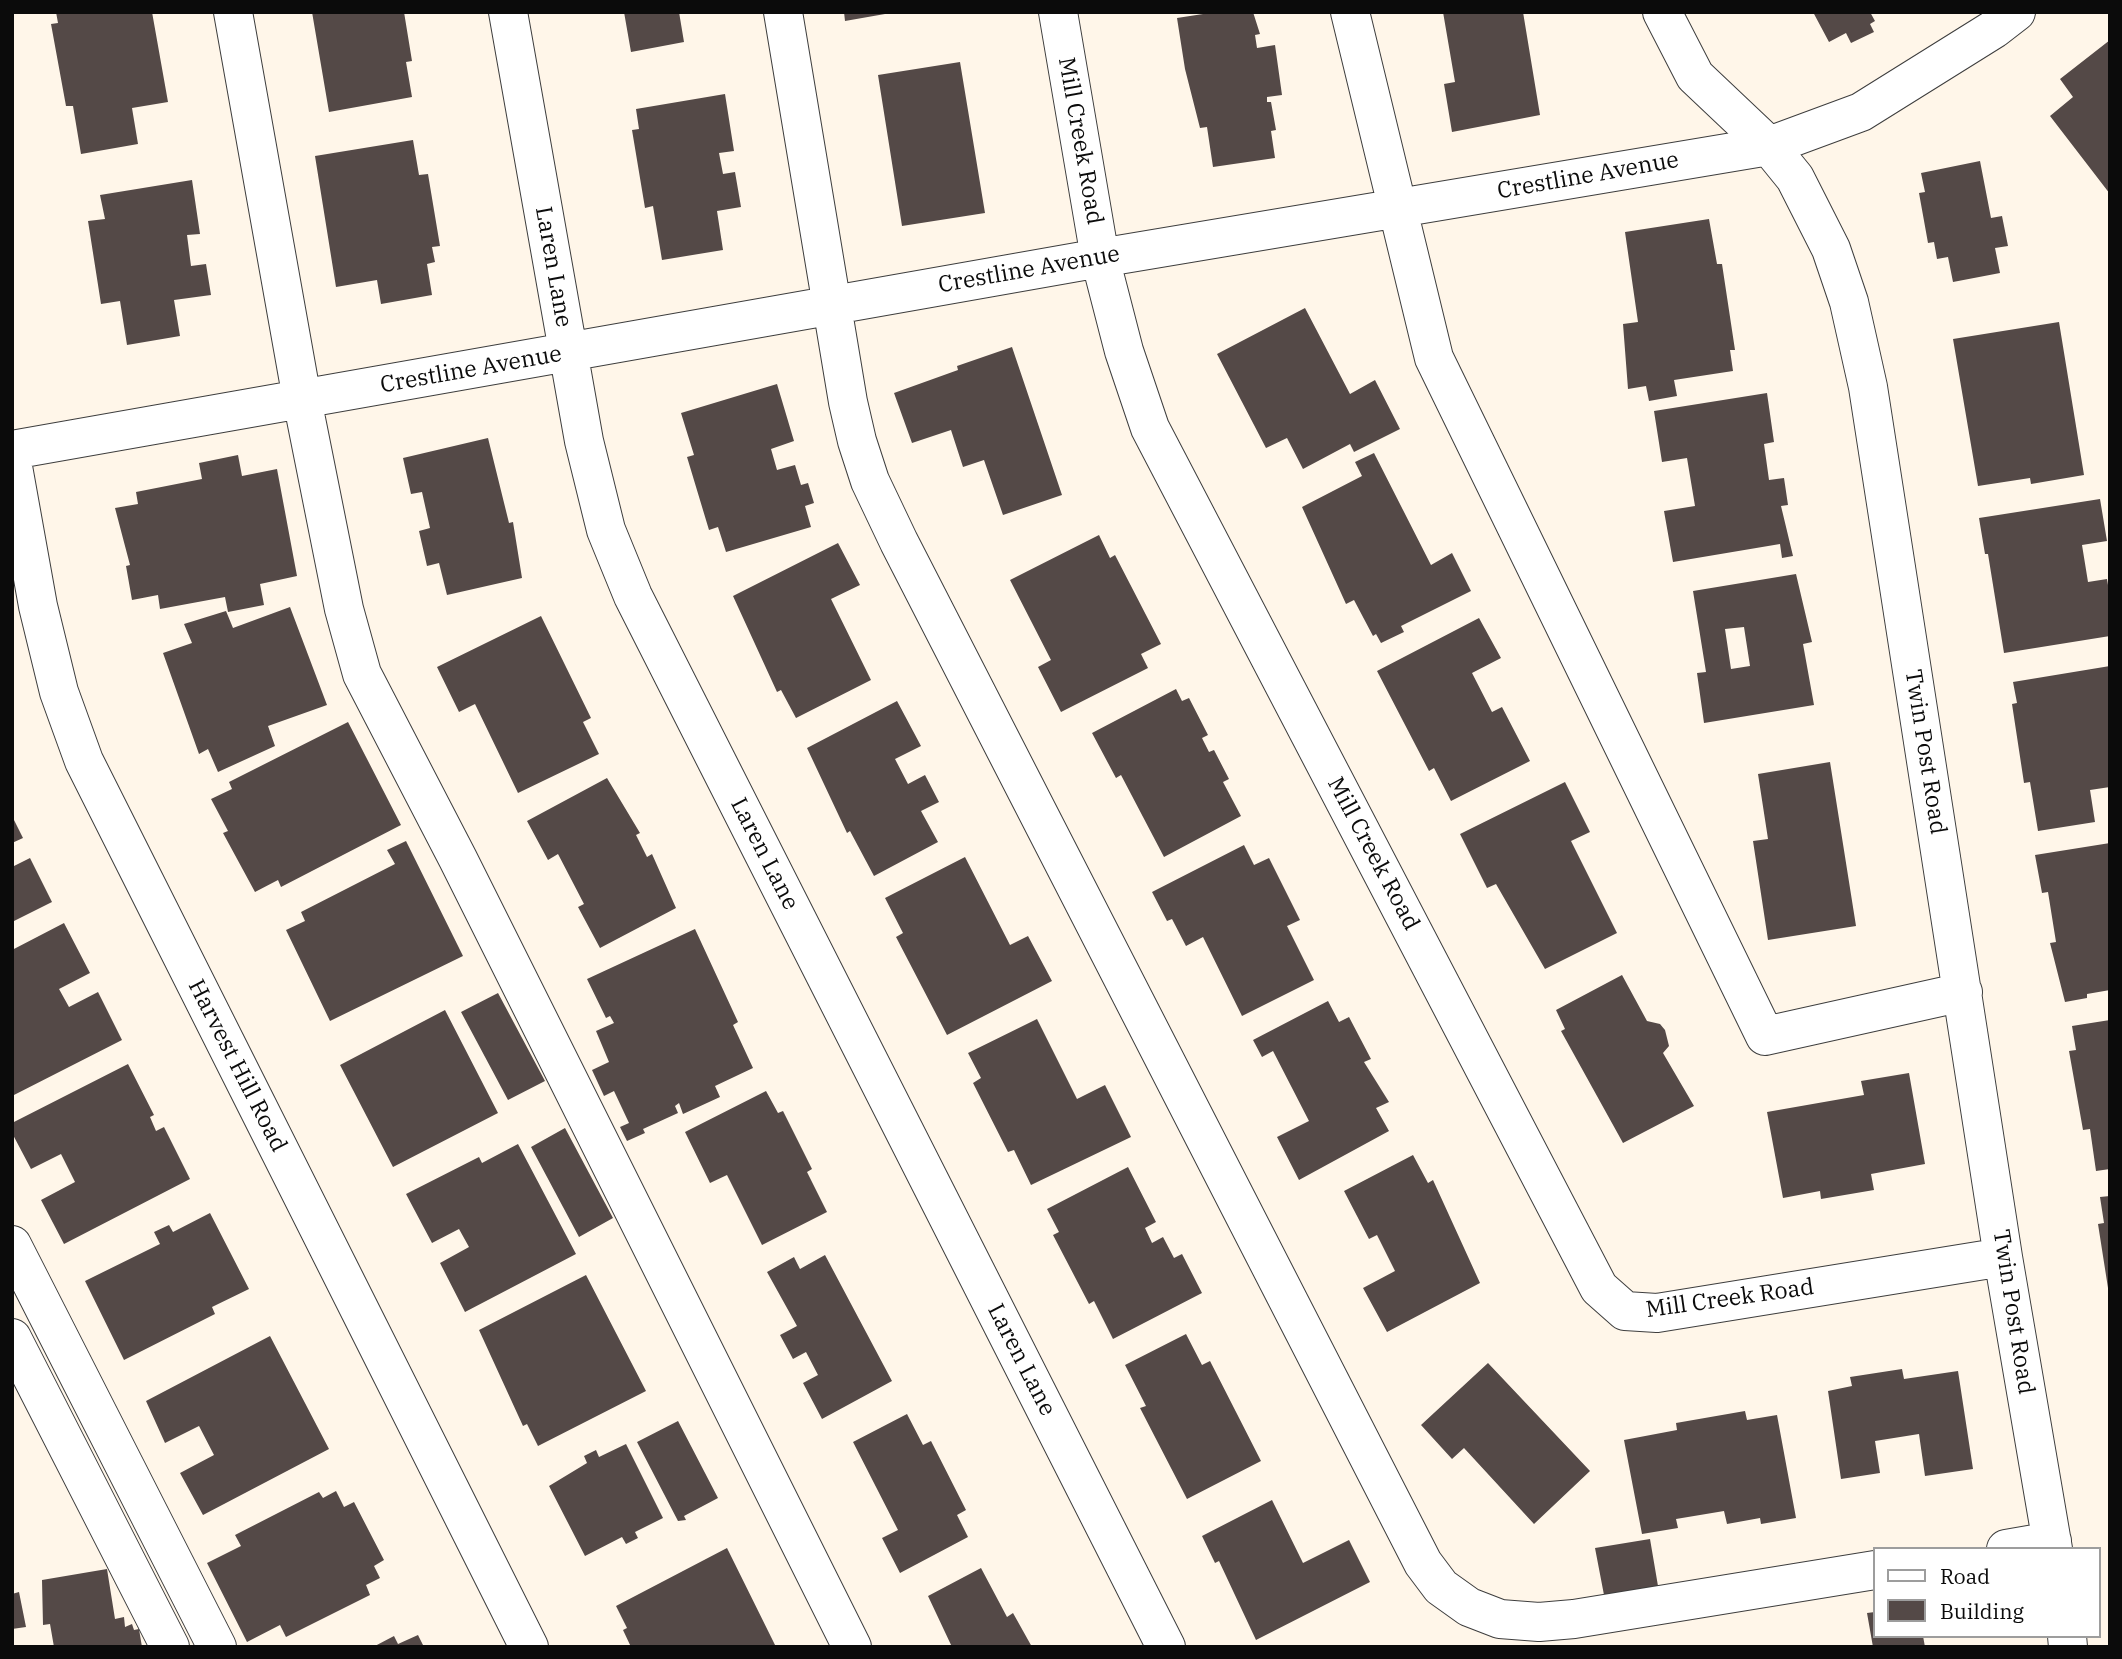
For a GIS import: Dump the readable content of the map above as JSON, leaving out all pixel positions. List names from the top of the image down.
{
  "streets": {
    "street": [
      "Mill Creek Road",
      "Crestline Avenue",
      "Laren Lane",
      "Twin Post Road",
      "Harvest Hill Road"
    ]
  },
  "crossings": [
    ["Mill Creek Road", "Crestline Avenue"],
    ["Mill Creek Road", "Twin Post Road"],
    ["Crestline Avenue", "Laren Lane"],
    ["Crestline Avenue", "Twin Post Road"]
  ],
  "legend": ["Road", "Building"]
}
